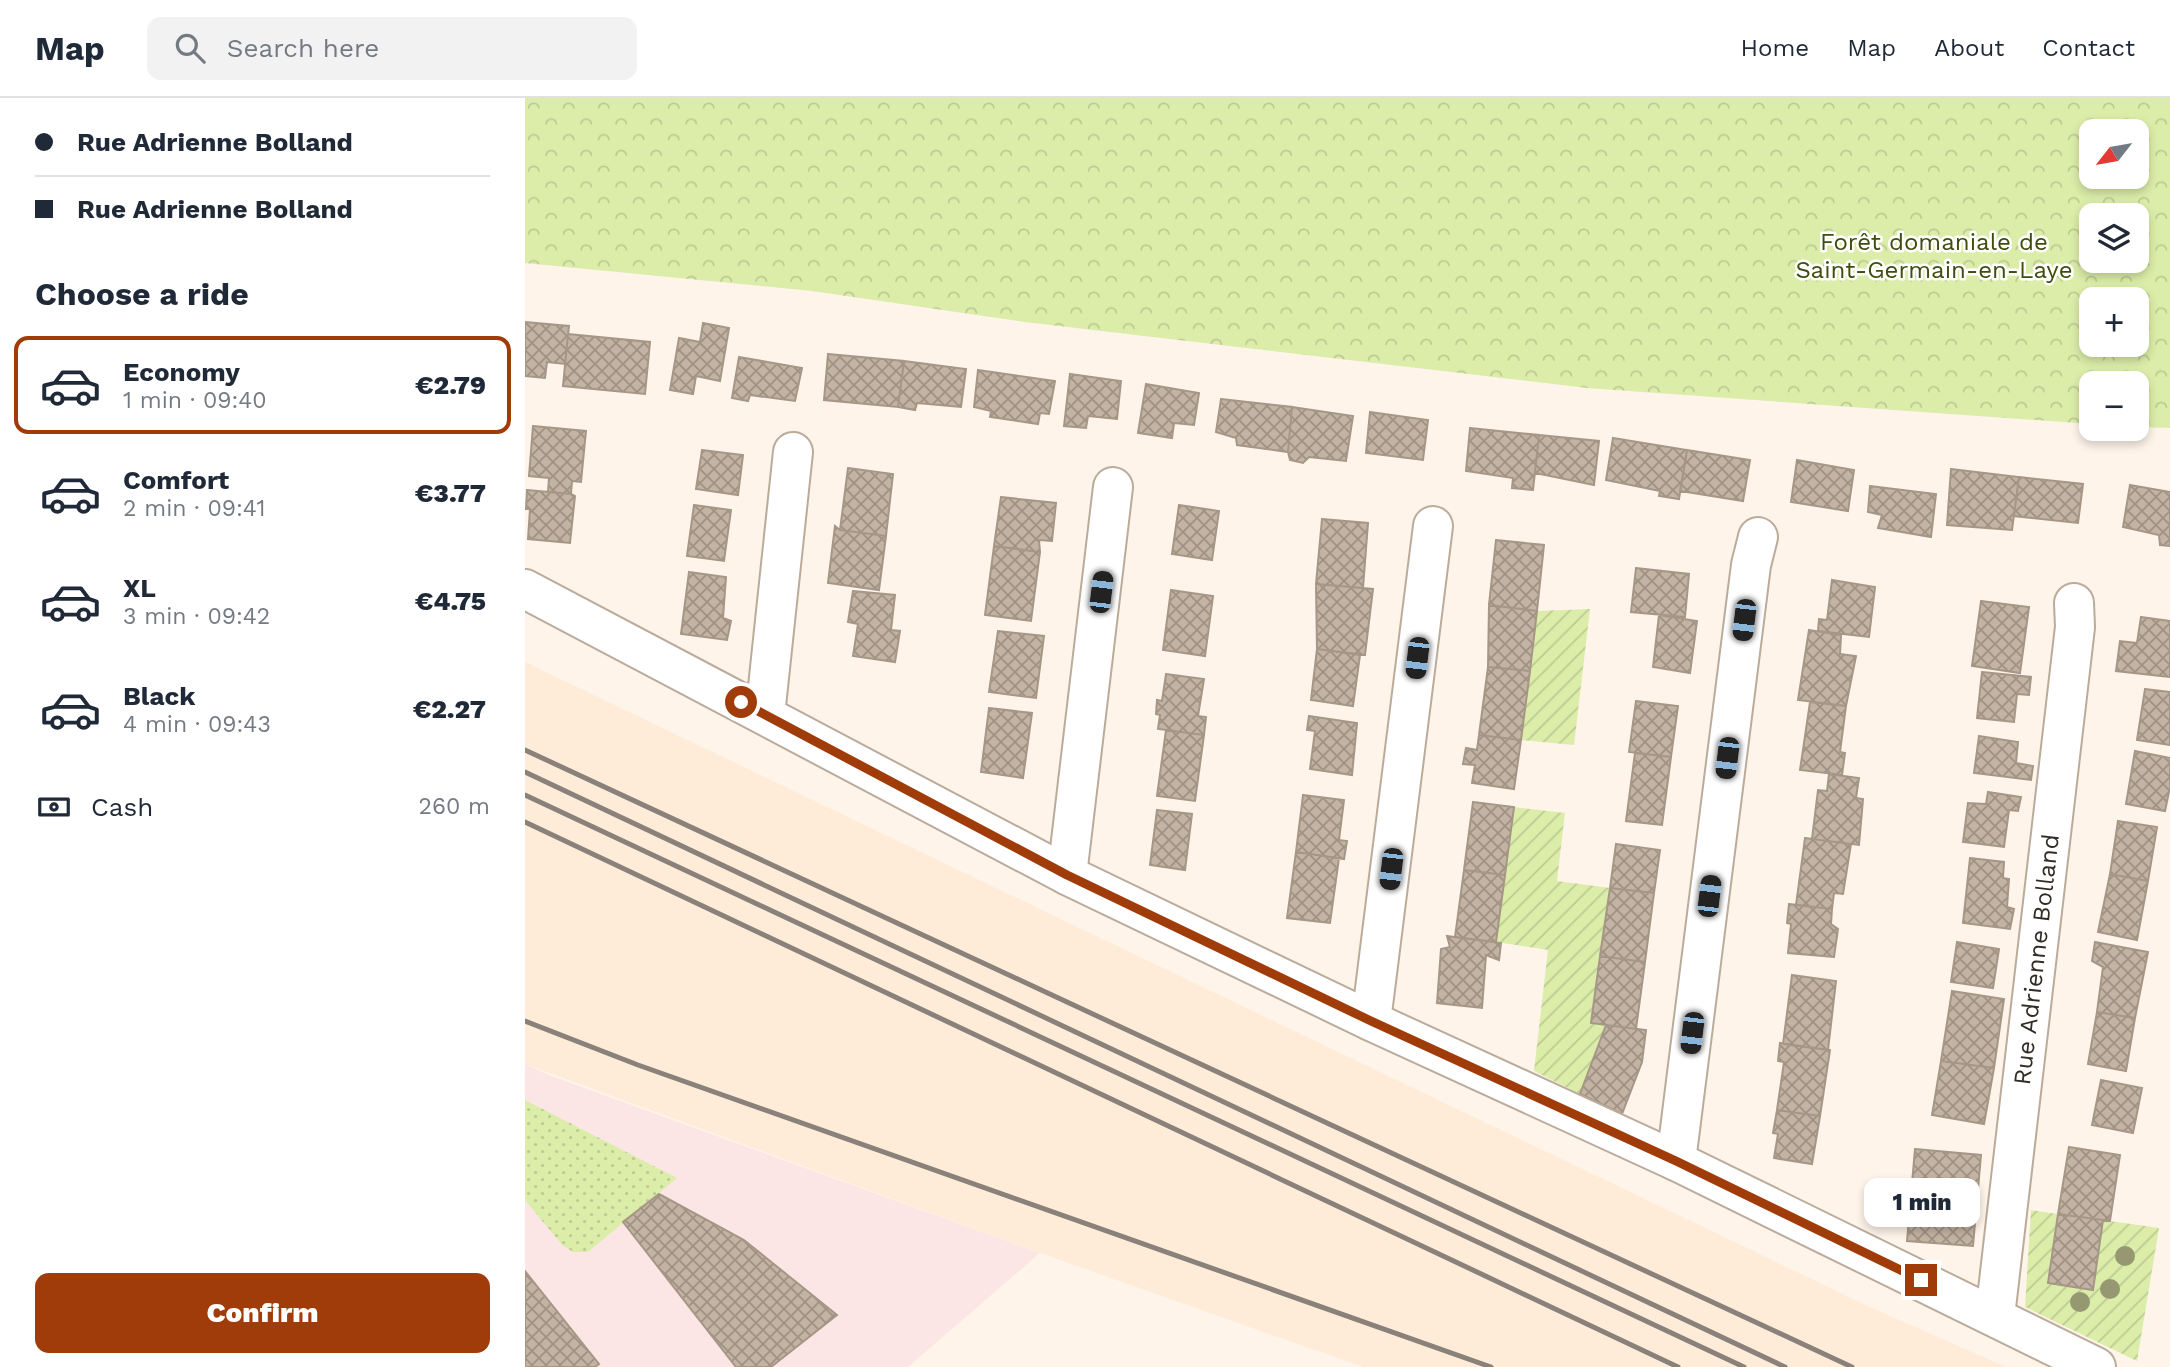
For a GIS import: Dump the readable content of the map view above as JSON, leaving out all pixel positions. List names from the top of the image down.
{
  "streets": {
    "street": ["Rue Adrienne Bolland"]
  },
  "parks": ["Forêt domaniale de Saint-Germain-en-Laye"],
  "north": "bottom left",
  "page": {
    "header": "Map",
    "search": "Search here",
    "nav": [
      "Home",
      "Map",
      "About",
      "Contact"
    ],
    "banner": ["Rue Adrienne Bolland", "Rue Adrienne Bolland"],
    "map_buttons": ["+", "−"],
    "heading": "Choose a ride",
    "list": [
      {
        "name": "Economy",
        "note": "1 min · 09:40",
        "value": "€2.79"
      },
      {
        "name": "Comfort",
        "note": "2 min · 09:41",
        "value": "€3.77"
      },
      {
        "name": "XL",
        "note": "3 min · 09:42",
        "value": "€4.75"
      },
      {
        "name": "Black",
        "note": "4 min · 09:43",
        "value": "€2.27"
      }
    ],
    "pay": ["Cash", "260 m"],
    "bubble": "1 min",
    "buttons": "Confirm"
  }
}
